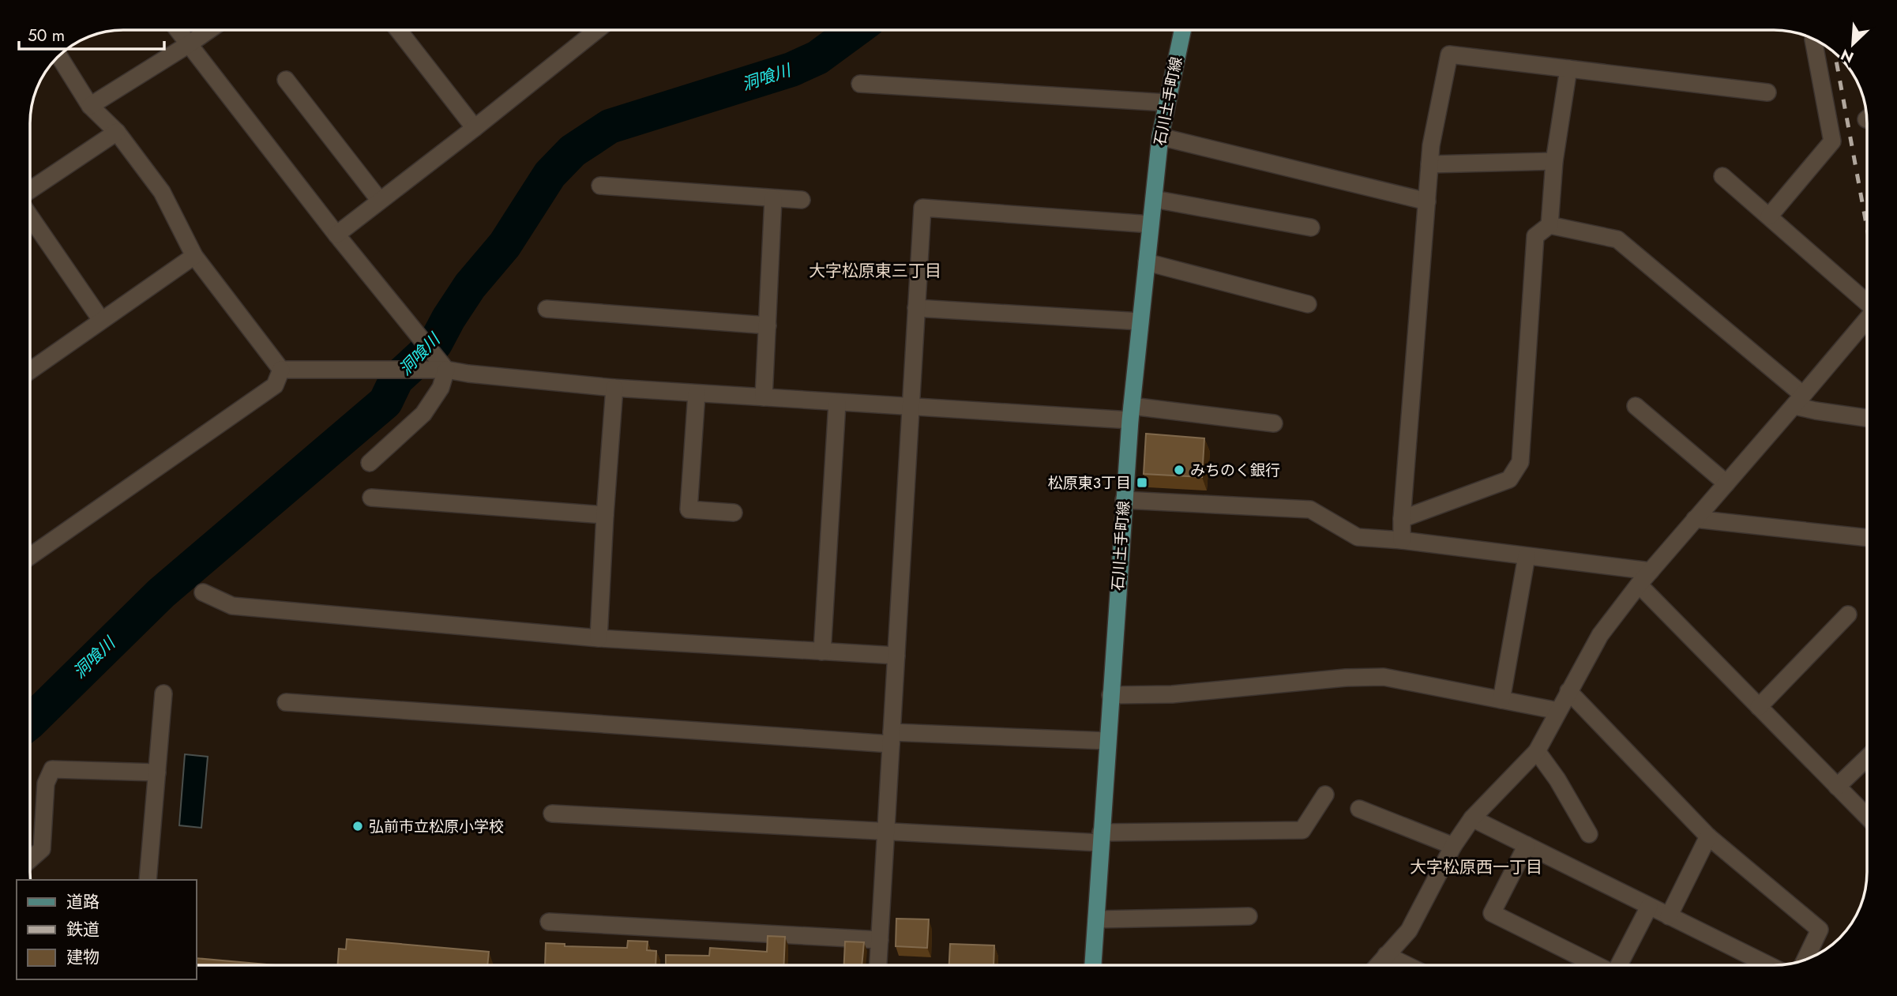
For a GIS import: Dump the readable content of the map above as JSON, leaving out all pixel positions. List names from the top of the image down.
{
  "streets": {
    "main road": ["石川土手町線"]
  },
  "districts": ["大字松原東三丁目", "大字松原西一丁目"],
  "water": ["洞喰川"],
  "places": {
    "other": ["みちのく銀行", "弘前市立松原小学校"],
    "transit": ["松原東3丁目"]
  },
  "legend": ["道路", "鉄道", "建物"],
  "scale_bar": "50 m",
  "north": "bottom left"
}
